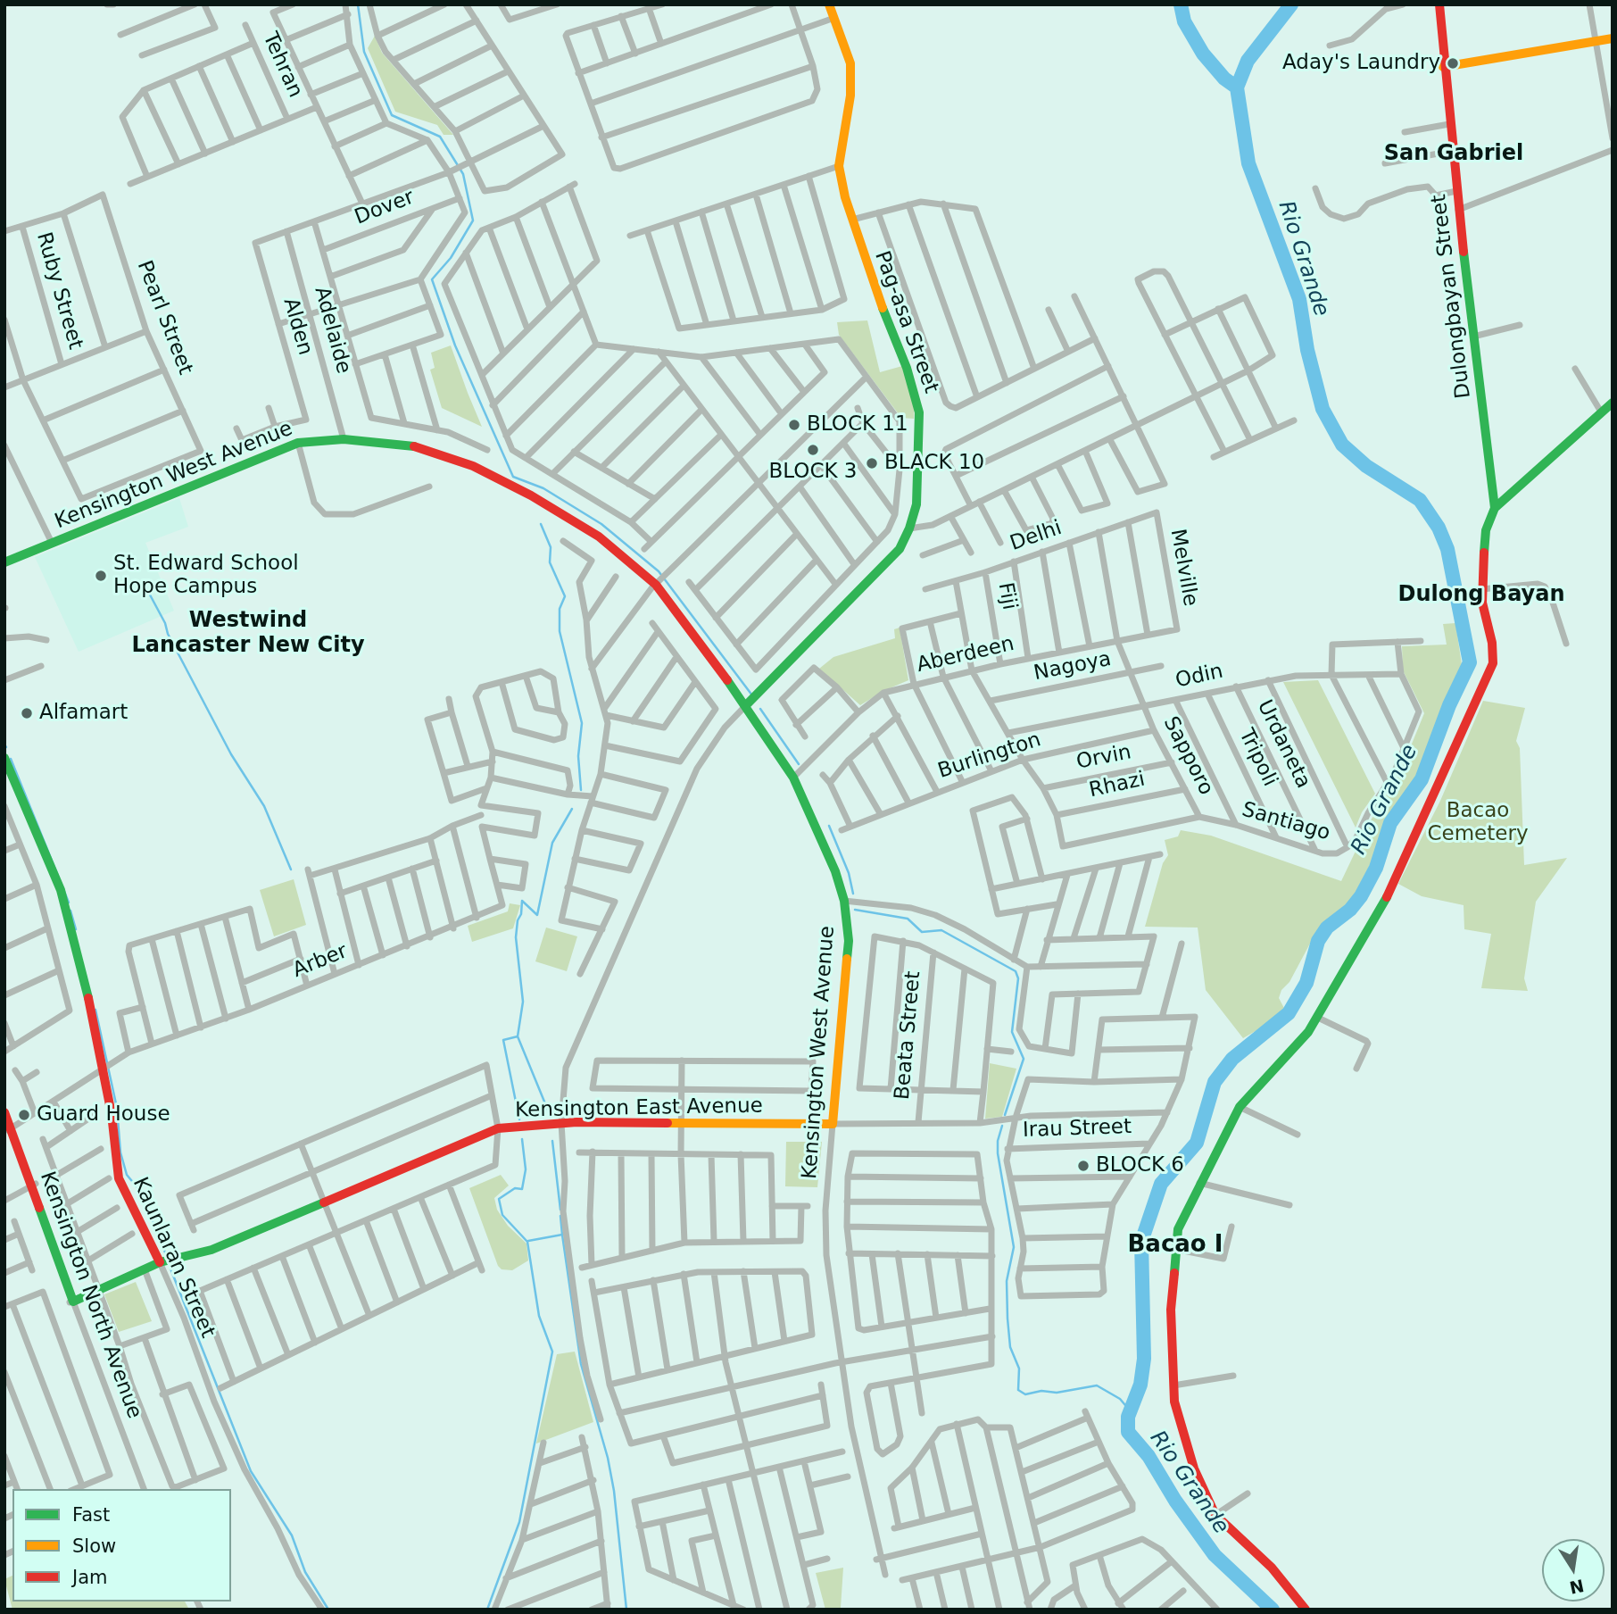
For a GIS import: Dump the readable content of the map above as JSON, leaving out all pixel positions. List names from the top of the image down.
{
  "streets": {
    "street": [
      "Tehran",
      "Dover",
      "Ruby Street",
      "Dulongbayan Street",
      "Pearl Street",
      "Pag-asa Street",
      "Alden",
      "Adelaide",
      "Kensington West Avenue",
      "Delhi",
      "Melville",
      "Fiji",
      "Aberdeen",
      "Nagoya",
      "Odin",
      "Urdaneta",
      "Burlington",
      "Sapporo",
      "Orvin",
      "Tripoli",
      "Rhazi",
      "Santiago",
      "Arber",
      "Beata Street",
      "Kensington East Avenue",
      "Irau Street",
      "Kaunlaran Street",
      "Kensington North Avenue"
    ]
  },
  "crossings": [
    ["Pag-asa Street", "Kensington West Avenue"],
    ["Alden", "Adelaide"],
    ["Adelaide", "Kensington West Avenue"],
    ["Kensington West Avenue", "Aberdeen"],
    ["Kensington West Avenue", "Kensington East Avenue"],
    ["Delhi", "Melville"],
    ["Delhi", "Fiji"],
    ["Delhi", "Sapporo"],
    ["Melville", "Aberdeen"],
    ["Fiji", "Aberdeen"],
    ["Aberdeen", "Sapporo"],
    ["Nagoya", "Sapporo"],
    ["Odin", "Urdaneta"],
    ["Odin", "Sapporo"],
    ["Odin", "Tripoli"],
    ["Odin", "Santiago"],
    ["Urdaneta", "Santiago"],
    ["Burlington", "Sapporo"],
    ["Sapporo", "Orvin"],
    ["Sapporo", "Rhazi"],
    ["Sapporo", "Santiago"],
    ["Tripoli", "Santiago"],
    ["Rhazi", "Santiago"],
    ["Arber", "Kaunlaran Street"],
    ["Arber", "Kensington North Avenue"],
    ["Beata Street", "Kensington East Avenue"],
    ["Kensington East Avenue", "Kaunlaran Street"],
    ["Kensington East Avenue", "Kensington North Avenue"]
  ],
  "districts": [
    "San Gabriel",
    "Dulong Bayan",
    "Westwind Lancaster New City",
    "Bacao I"
  ],
  "water": ["Rio Grande"],
  "parks": ["Bacao Cemetery"],
  "places": [
    "Aday's Laundry",
    "BLOCK 11",
    "BLOCK 3",
    "BLACK 10",
    "St. Edward School Hope Campus",
    "Alfamart",
    "Guard House",
    "BLOCK 6"
  ],
  "legend": ["Fast", "Slow", "Jam"],
  "north": "bottom"
}
